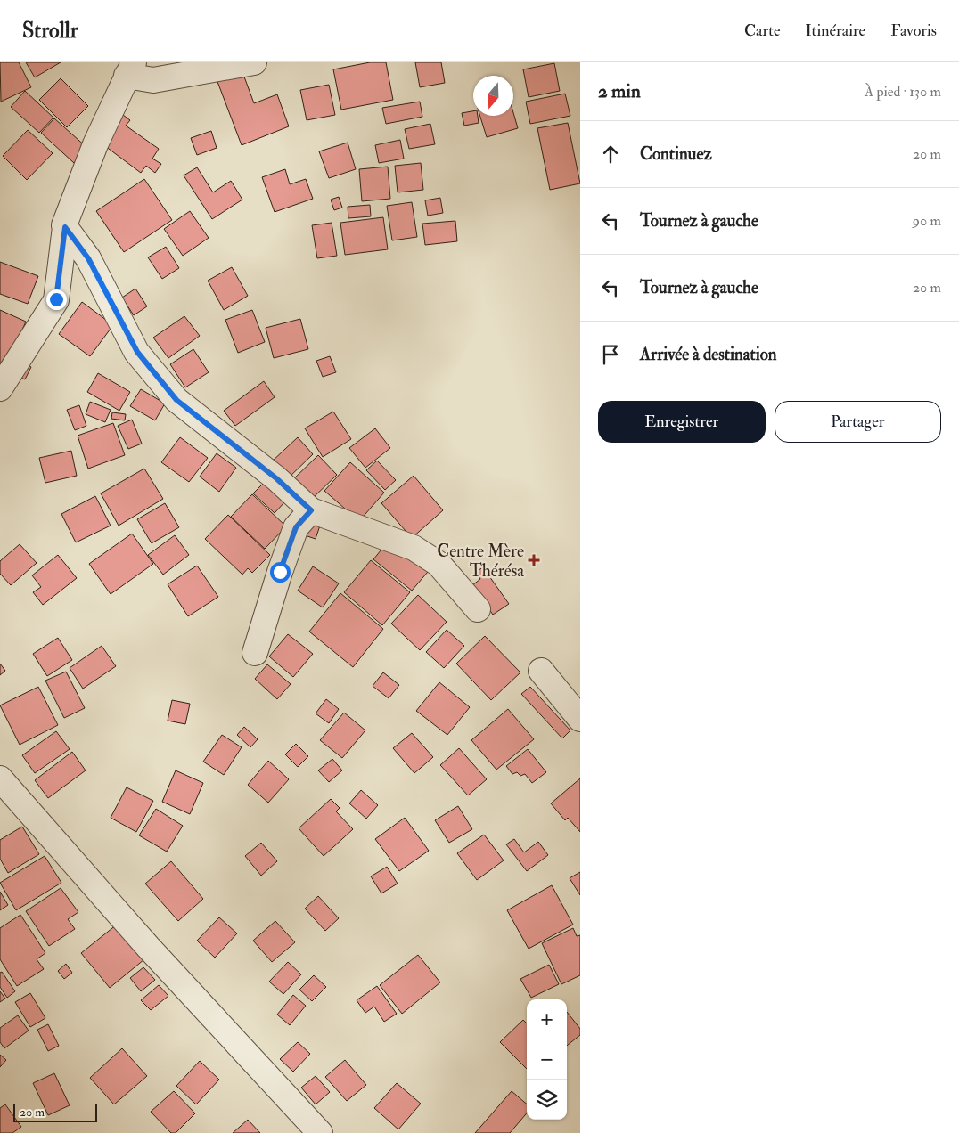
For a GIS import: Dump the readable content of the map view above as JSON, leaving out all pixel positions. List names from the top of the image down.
{
  "places": {
    "health": ["Centre Mère Thérésa"]
  },
  "scale_bar": "20 m",
  "north": "bottom",
  "page": {
    "header": "Strollr",
    "nav": ["Carte", "Itinéraire", "Favoris"],
    "heading": ["2 min", "À pied · 130 m"],
    "list": [
      ["Continuez", "20 m"],
      ["Tournez à gauche", "90 m"],
      ["Tournez à gauche", "20 m"],
      "Arrivée à destination"
    ],
    "buttons": ["Enregistrer", "Partager"],
    "map_buttons": ["+", "−"],
    "scale": "20 m"
  }
}
